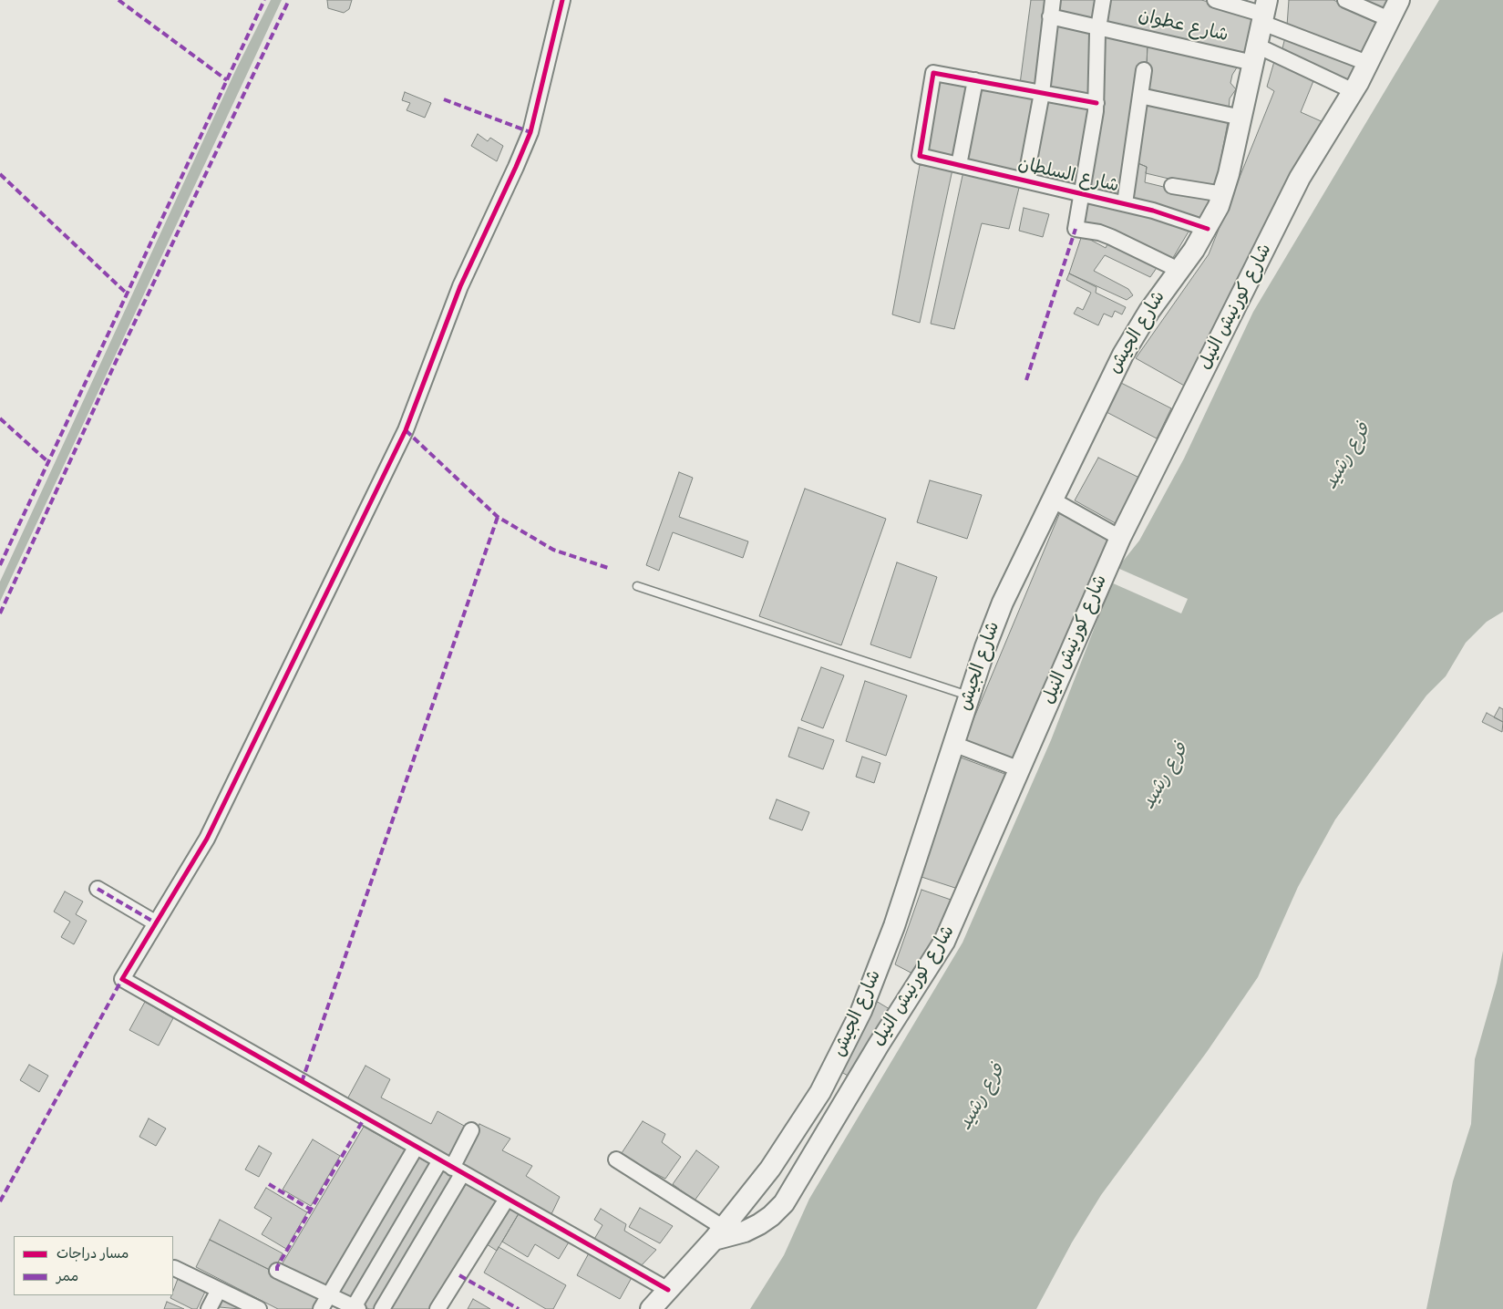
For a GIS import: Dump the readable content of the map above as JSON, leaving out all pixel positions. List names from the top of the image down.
{
  "streets": {
    "main road": ["شارع كورنيش النيل", "شارع الجيش"],
    "street": ["شارع عطوان", "شارع السلطان"]
  },
  "crossings": [
    ["شارع عطوان", "شارع كورنيش النيل"],
    ["شارع عطوان", "شارع الجيش"],
    ["شارع السلطان", "شارع الجيش"],
    ["شارع كورنيش النيل", "شارع الجيش"]
  ],
  "water": ["فرع رشيد"],
  "legend": ["مسار دراجات", "ممر"]
}
